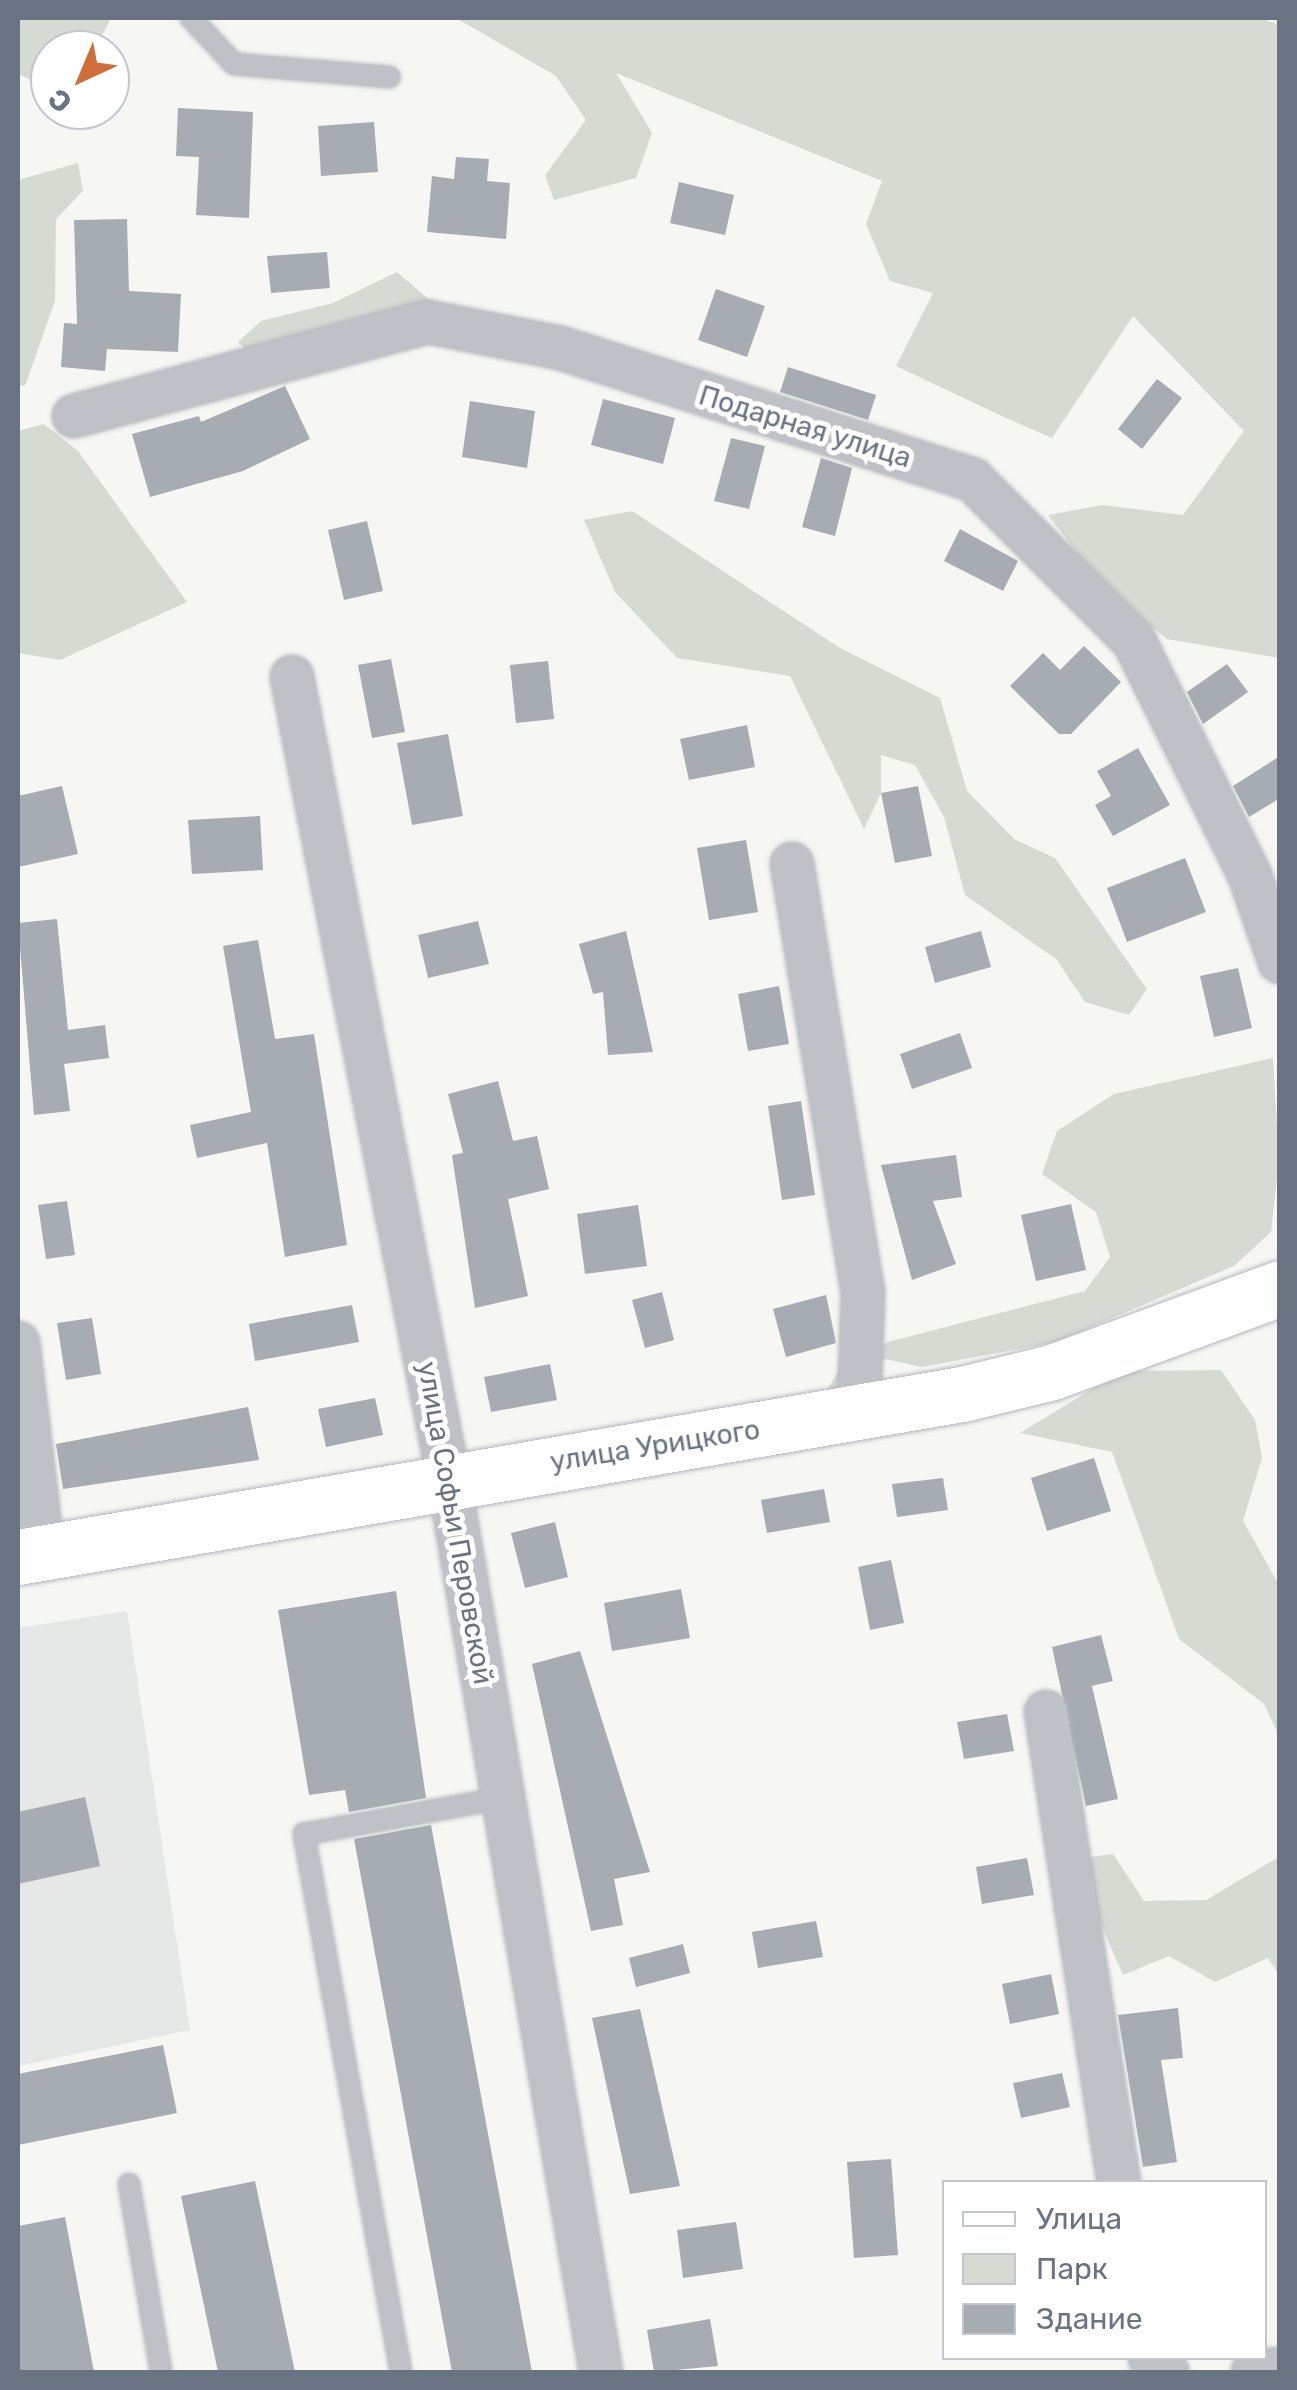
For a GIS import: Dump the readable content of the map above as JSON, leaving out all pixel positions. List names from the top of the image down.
{
  "streets": {
    "main road": ["улица Урицкого"],
    "street": ["Подарная улица", "улица Софьи Перовской"]
  },
  "crossings": [
    ["улица Урицкого", "улица Софьи Перовской"]
  ],
  "legend": ["Улица", "Парк", "Здание"],
  "north": "bottom left"
}
